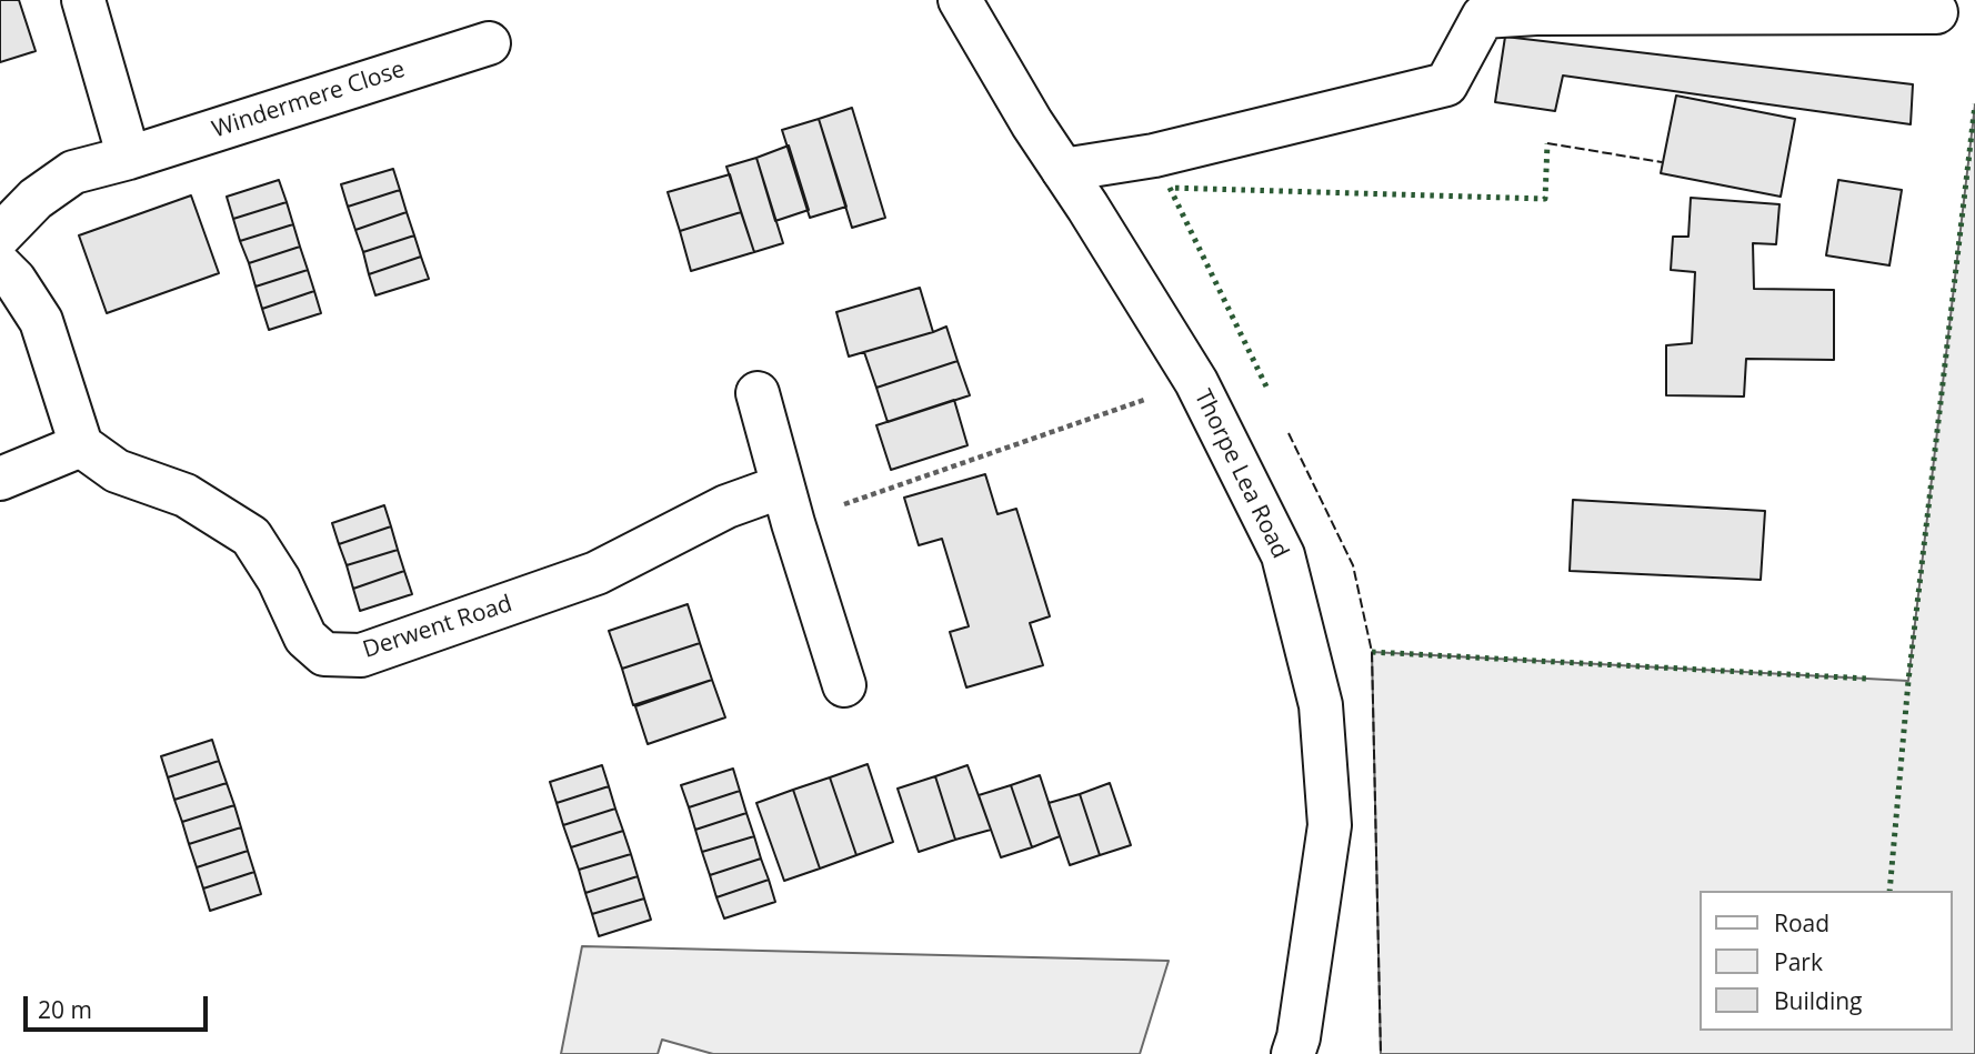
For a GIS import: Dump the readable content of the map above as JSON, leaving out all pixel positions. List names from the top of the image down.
{
  "streets": {
    "street": ["Windermere Close", "Thorpe Lea Road", "Derwent Road"]
  },
  "legend": ["Road", "Park", "Building"],
  "scale_bar": "20 m"
}
